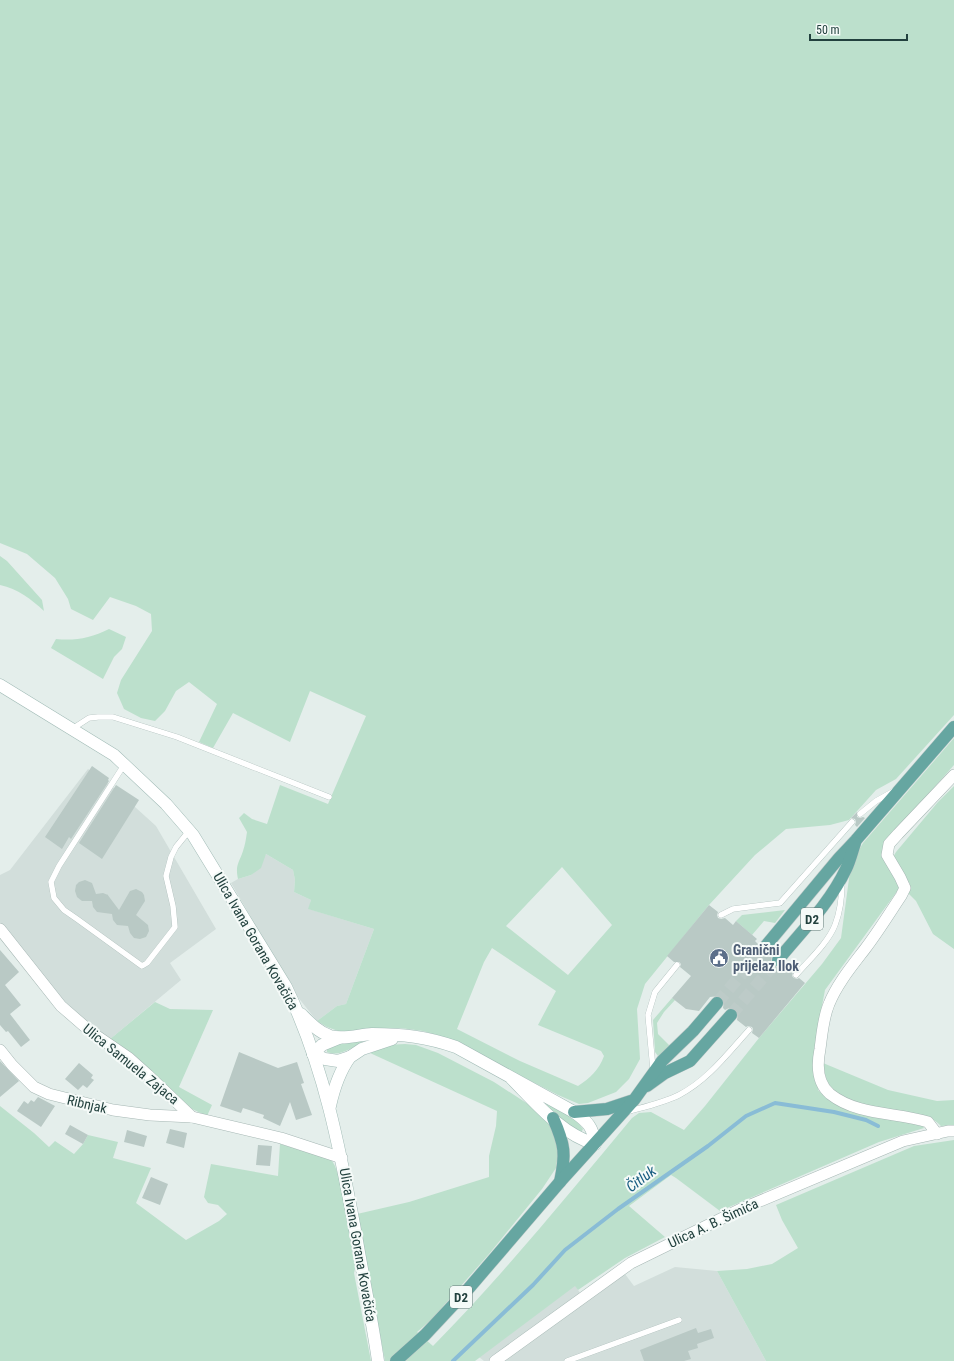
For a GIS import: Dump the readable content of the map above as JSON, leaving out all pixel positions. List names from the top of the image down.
{
  "streets": {
    "main road": ["D2", "Ulica Ivana Gorana Kovačića"],
    "street": ["Ulica Samuela Zajaca", "Ribnjak", "Ulica A. B. Šimića"]
  },
  "crossings": [
    ["Ulica Samuela Zajaca", "Ribnjak"]
  ],
  "water": ["Čitluk"],
  "places": {
    "public building": ["Granični prijelaz Ilok"]
  },
  "scale_bar": "50 m"
}
